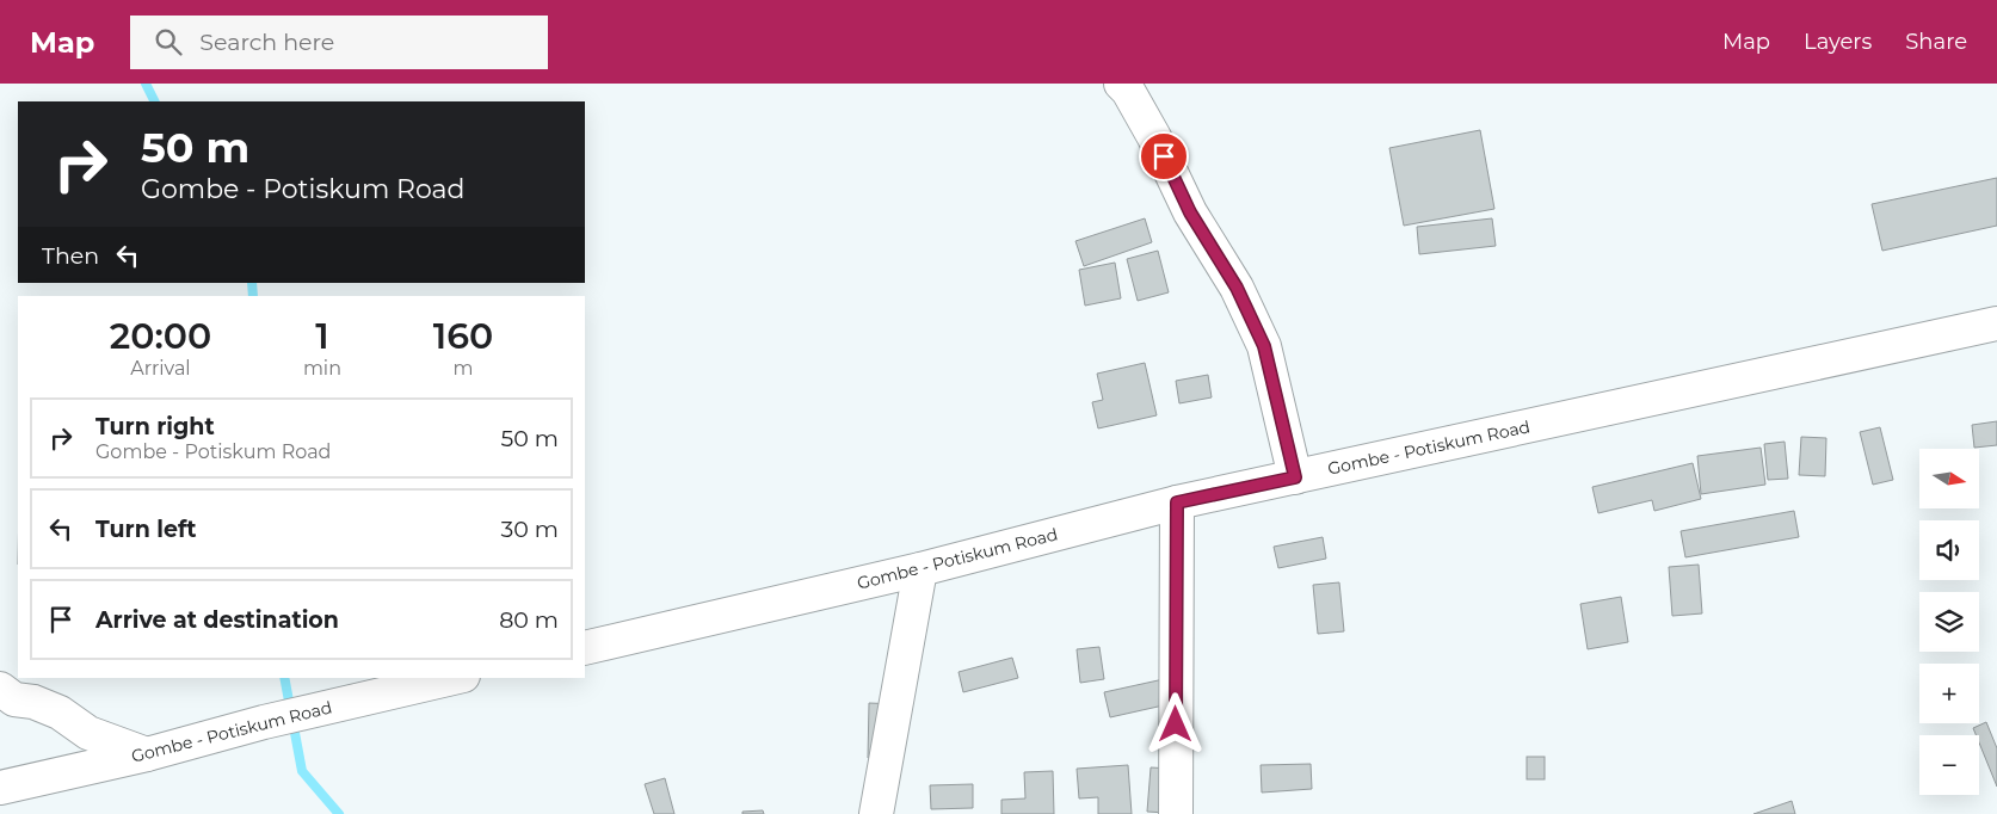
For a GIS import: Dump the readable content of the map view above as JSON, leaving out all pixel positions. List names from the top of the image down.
{
  "streets": {
    "main road": ["Gombe - Potiskum Road"]
  },
  "north": "right",
  "page": {
    "header": "Map",
    "search": "Search here",
    "nav": ["Map", "Layers", "Share"],
    "turn": ["50 m", "Gombe - Potiskum Road"],
    "then": "Then",
    "eta": [
      "20:00",
      "Arrival",
      "1",
      "min",
      "160",
      "m"
    ],
    "list": [
      {
        "name": "Turn right",
        "note": "Gombe - Potiskum Road",
        "value": "50 m"
      },
      {
        "name": "Turn left",
        "value": "30 m"
      },
      {
        "name": "Arrive at destination",
        "value": "80 m"
      }
    ],
    "map_buttons": ["+", "−"]
  }
}
